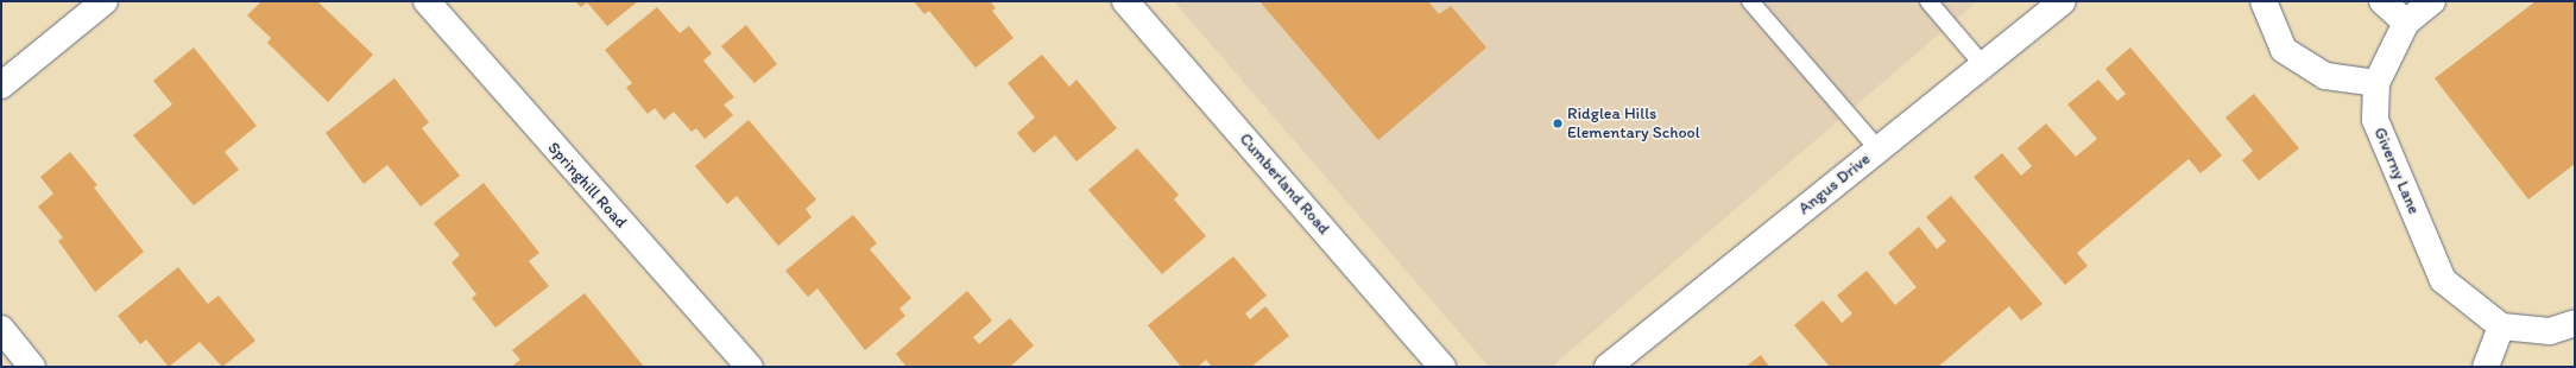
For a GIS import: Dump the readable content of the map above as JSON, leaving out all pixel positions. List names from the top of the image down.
{
  "streets": {
    "street": [
      "Giverny Lane",
      "Cumberland Road",
      "Angus Drive",
      "Springhill Road"
    ]
  },
  "places": ["Ridglea Hills Elementary School"]
}
